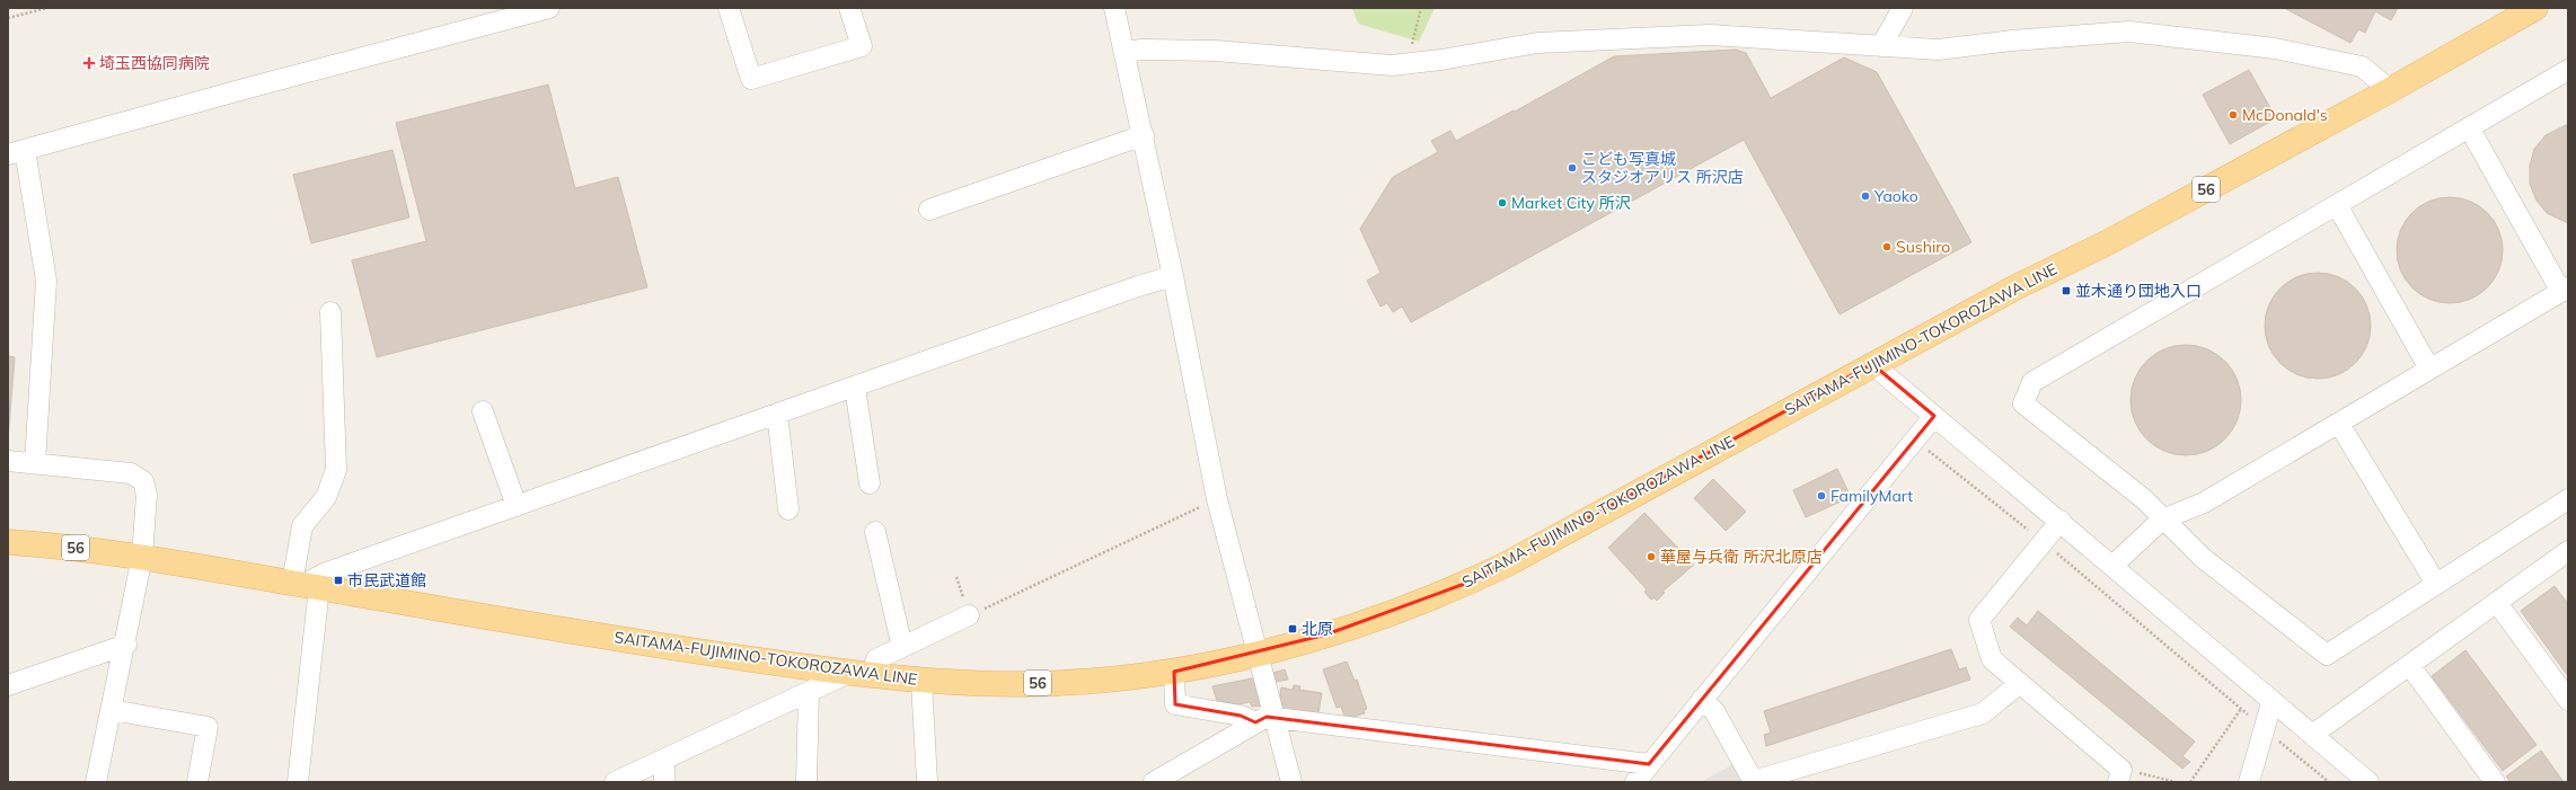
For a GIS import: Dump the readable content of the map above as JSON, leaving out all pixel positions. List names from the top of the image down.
{
  "streets": {
    "main road": ["56", "SAITAMA-FUJIMINO-TOKOROZAWA LINE"]
  },
  "places": {
    "health": ["埼玉西協同病院"],
    "other": [
      "McDonald's",
      "こども写真城 スタジオアリス 所沢店",
      "Yaoko",
      "Market City 所沢",
      "Sushiro",
      "FamilyMart",
      "華屋与兵衛 所沢北原店"
    ],
    "transit": ["並木通り団地入口", "市民武道館", "北原"]
  }
}
